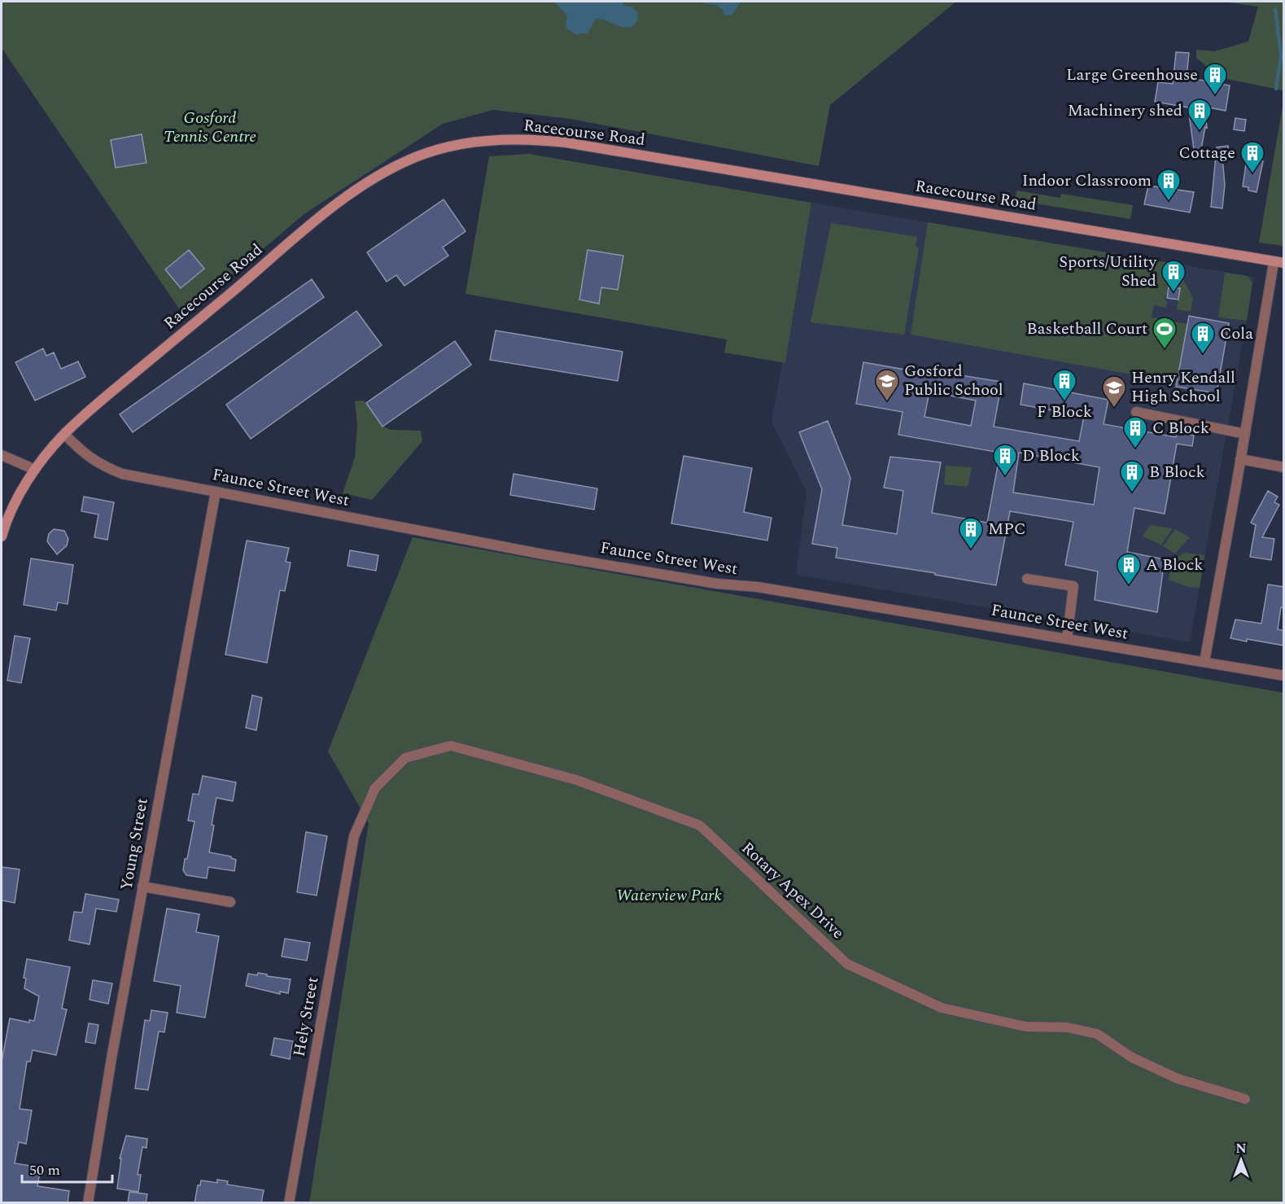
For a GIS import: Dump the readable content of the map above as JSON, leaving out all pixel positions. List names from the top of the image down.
{
  "streets": {
    "main road": ["Racecourse Road"],
    "street": [
      "Faunce Street West",
      "Young Street",
      "Rotary Apex Drive",
      "Hely Street"
    ]
  },
  "crossings": [
    ["Racecourse Road", "Faunce Street West"],
    ["Faunce Street West", "Young Street"],
    ["Rotary Apex Drive", "Hely Street"]
  ],
  "parks": ["Gosford Tennis Centre", "Waterview Park"],
  "places": {
    "building": [
      "Large Greenhouse",
      "Machinery shed",
      "Cottage",
      "Indoor Classroom",
      "Sports/Utility Shed",
      "Cola",
      "F Block",
      "C Block",
      "D Block",
      "B Block",
      "MPC",
      "A Block"
    ],
    "sports": ["Basketball Court"],
    "school or university": ["Gosford Public School", "Henry Kendall High School"]
  },
  "scale_bar": "50 m",
  "north": "top"
}
